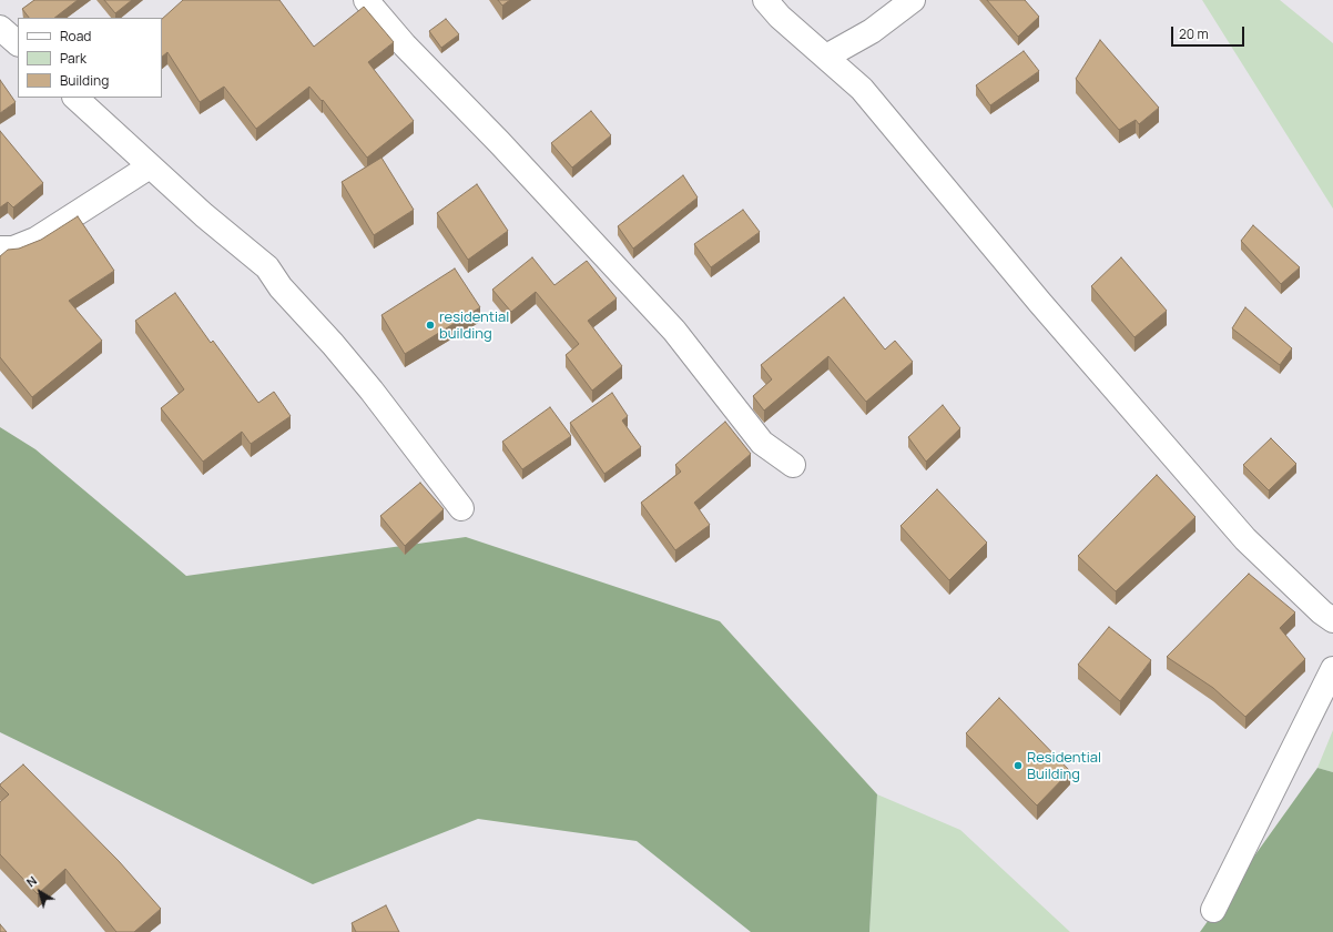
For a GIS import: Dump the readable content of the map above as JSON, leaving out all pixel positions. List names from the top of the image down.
{
  "places": ["residential building", "Residential Building"],
  "legend": ["Road", "Park", "Building"],
  "scale_bar": "20 m",
  "north": "top left"
}
